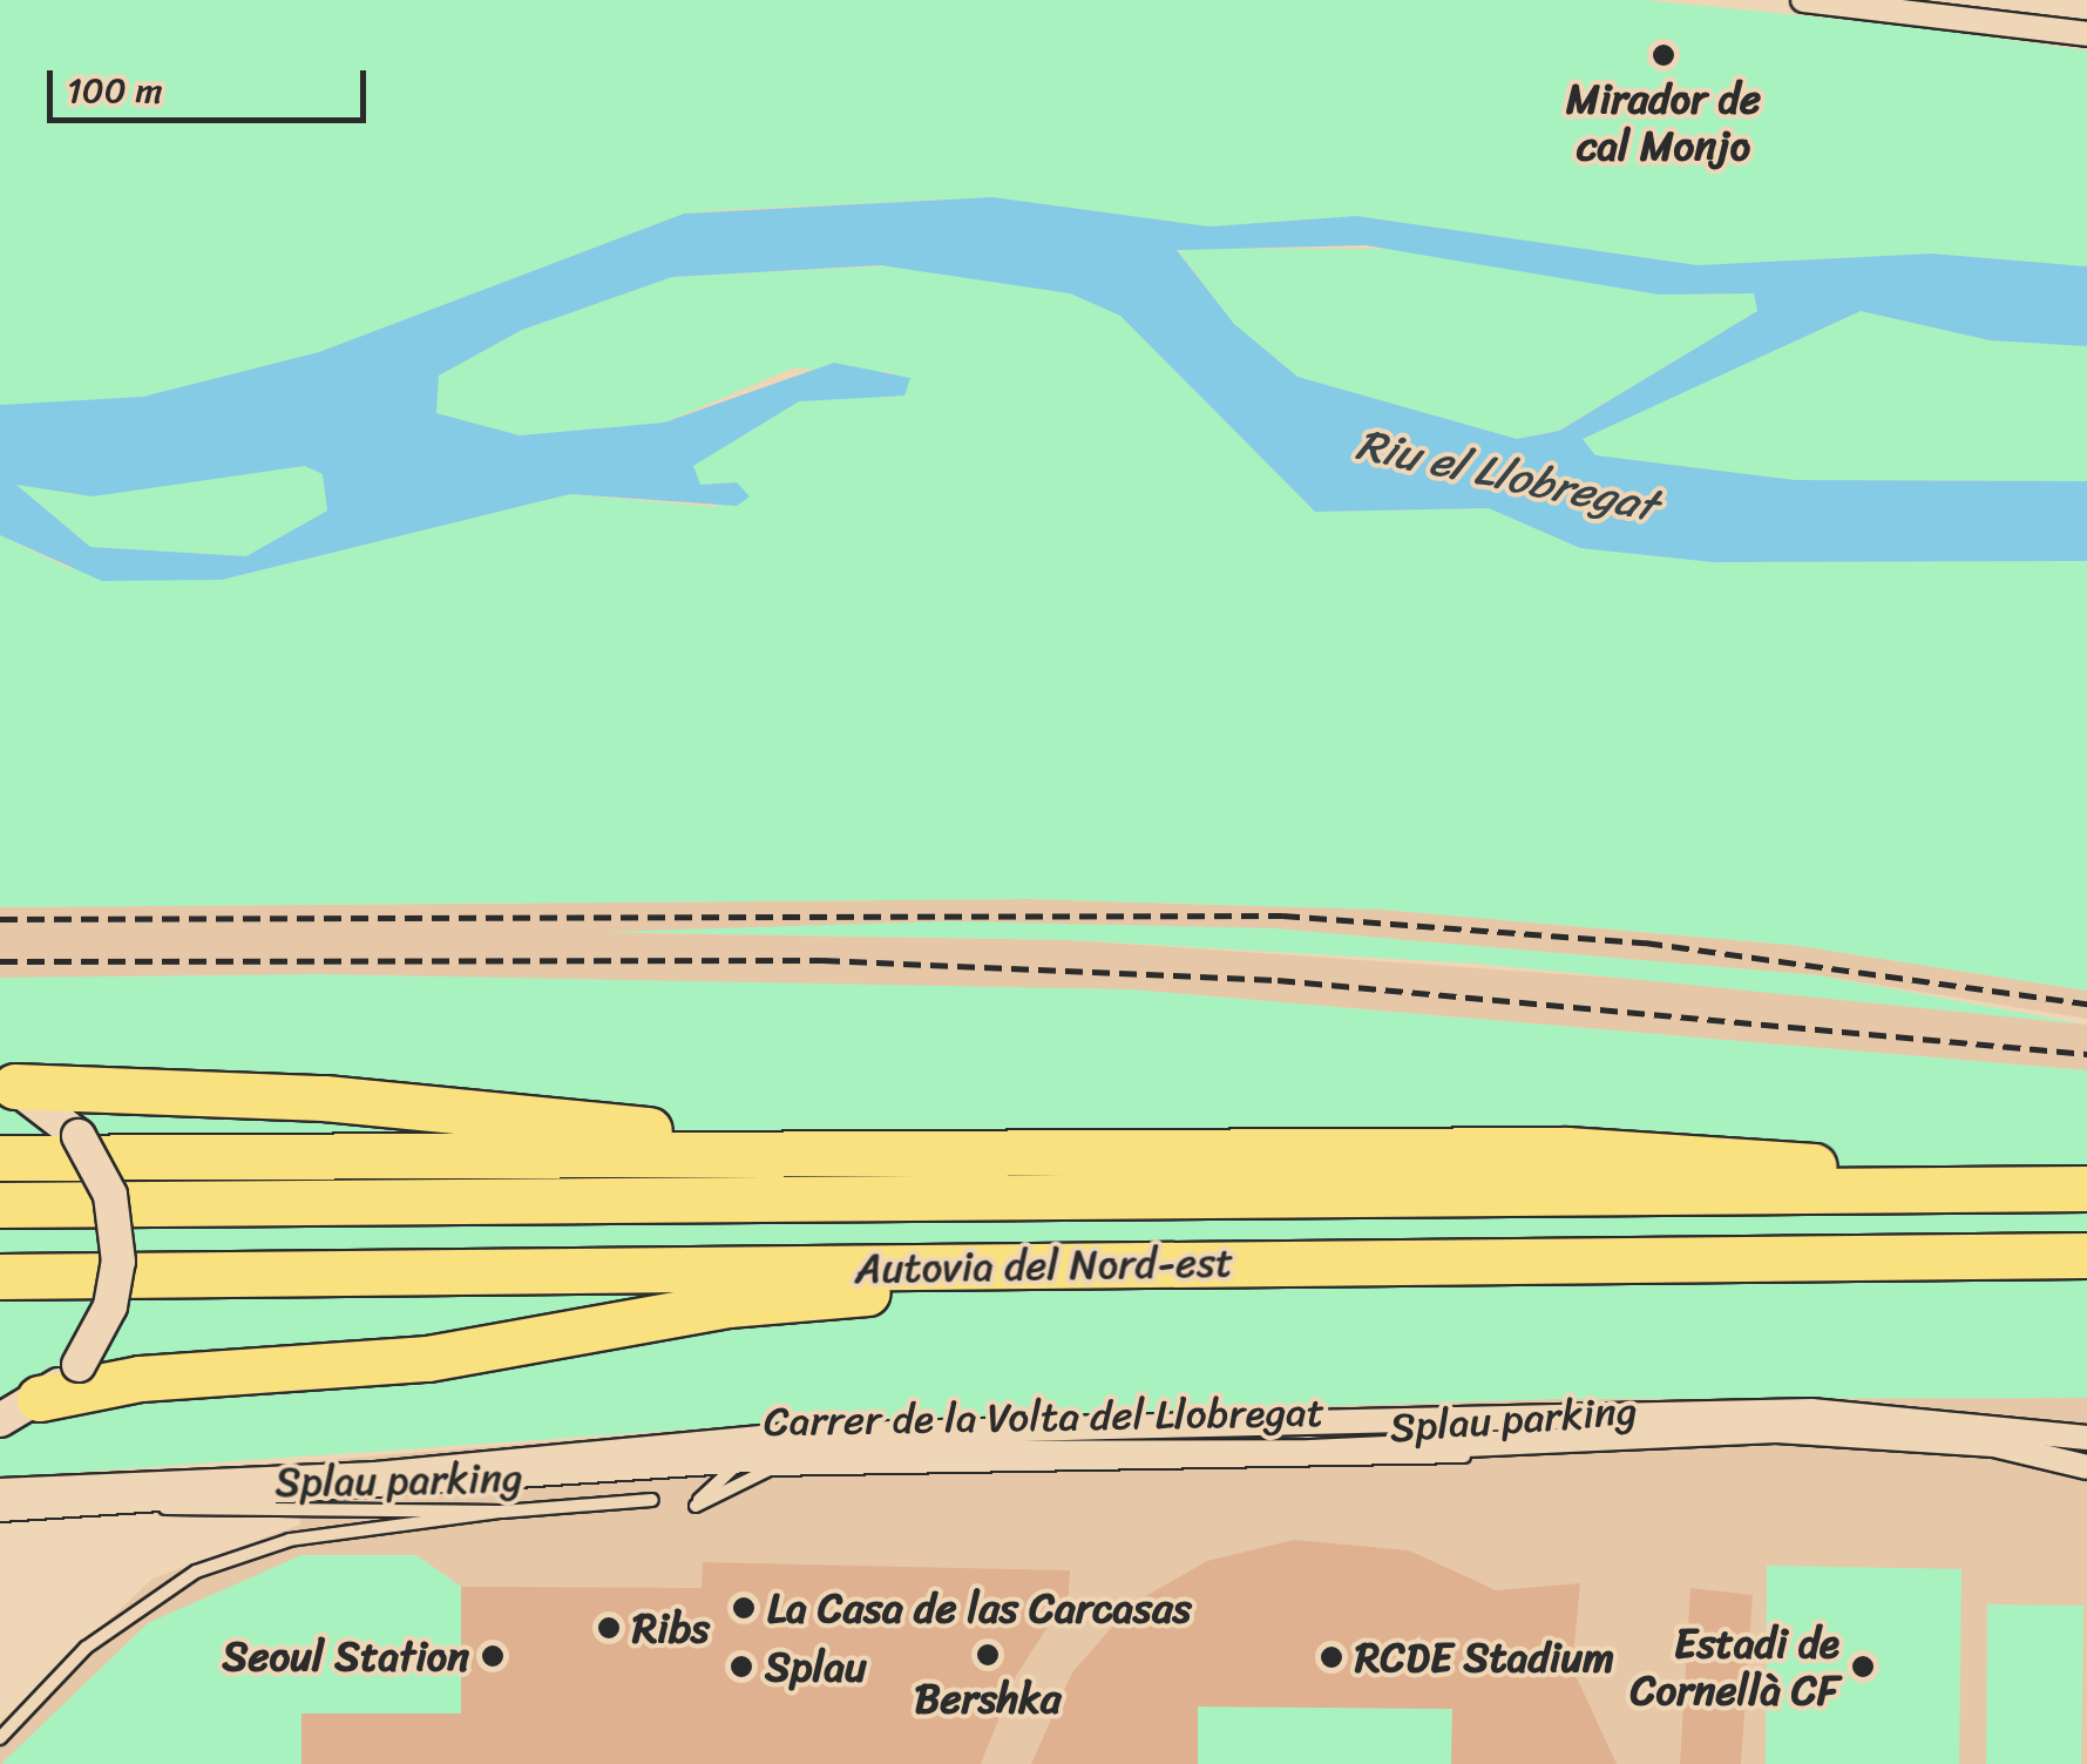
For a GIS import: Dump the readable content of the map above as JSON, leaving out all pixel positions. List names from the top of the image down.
{
  "streets": {
    "highway": ["Autovia del Nord-est"],
    "street": ["Carrer de la Volta del Llobregat"],
    "lane": ["Splau parking"]
  },
  "crossings": [
    ["Carrer de la Volta del Llobregat", "Splau parking"]
  ],
  "water": ["Riu el Llobregat"],
  "places": [
    "Mirador de cal Monjo",
    "La Casa de las Carcasas",
    "Ribs",
    "Bershka",
    "Seoul Station",
    "RCDE Stadium",
    "Splau",
    "Estadi de Cornellà CF"
  ],
  "scale_bar": "100 m"
}
